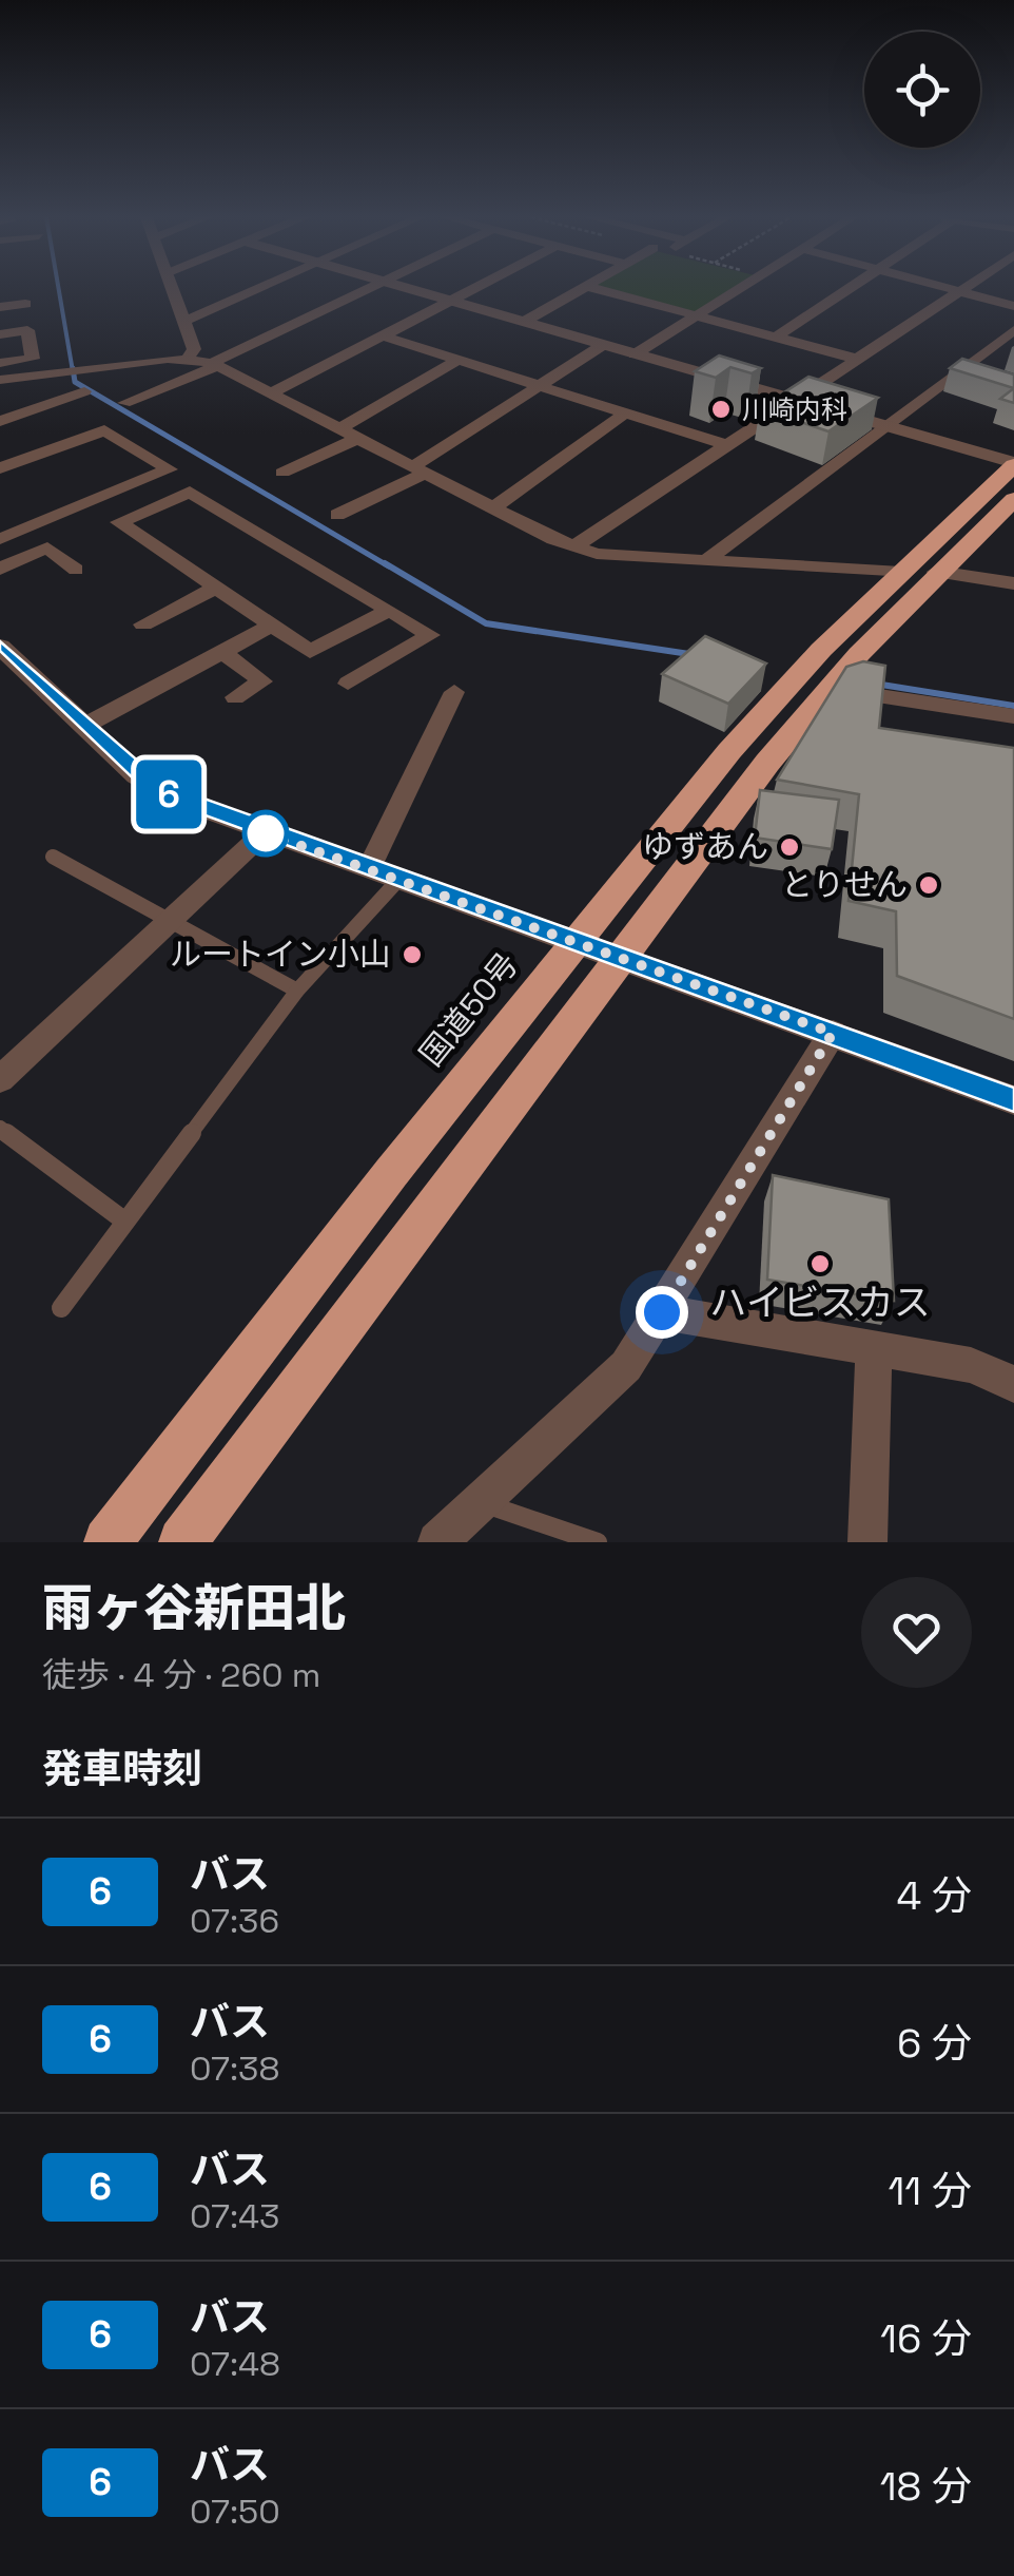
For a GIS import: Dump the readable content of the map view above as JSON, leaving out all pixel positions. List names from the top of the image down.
{
  "streets": {
    "highway": ["国道50号"]
  },
  "places": [
    "川崎内科",
    "ゆずあん",
    "とりせん",
    "ルートイン小山",
    "ハイビスカス"
  ],
  "lines": ["bus line 6"],
  "page": {
    "on_map": "6",
    "heading": [
      ["雨ヶ谷新田北", "徒歩 · 4 分 · 260 m"],
      "発車時刻"
    ],
    "list": [
      {
        "mark": "6",
        "name": "バス",
        "note": "07:36",
        "value": "4 分"
      },
      {
        "mark": "6",
        "name": "バス",
        "note": "07:38",
        "value": "6 分"
      },
      {
        "mark": "6",
        "name": "バス",
        "note": "07:43",
        "value": "11 分"
      },
      {
        "mark": "6",
        "name": "バス",
        "note": "07:48",
        "value": "16 分"
      },
      {
        "mark": "6",
        "name": "バス",
        "note": "07:50",
        "value": "18 分"
      }
    ]
  }
}
